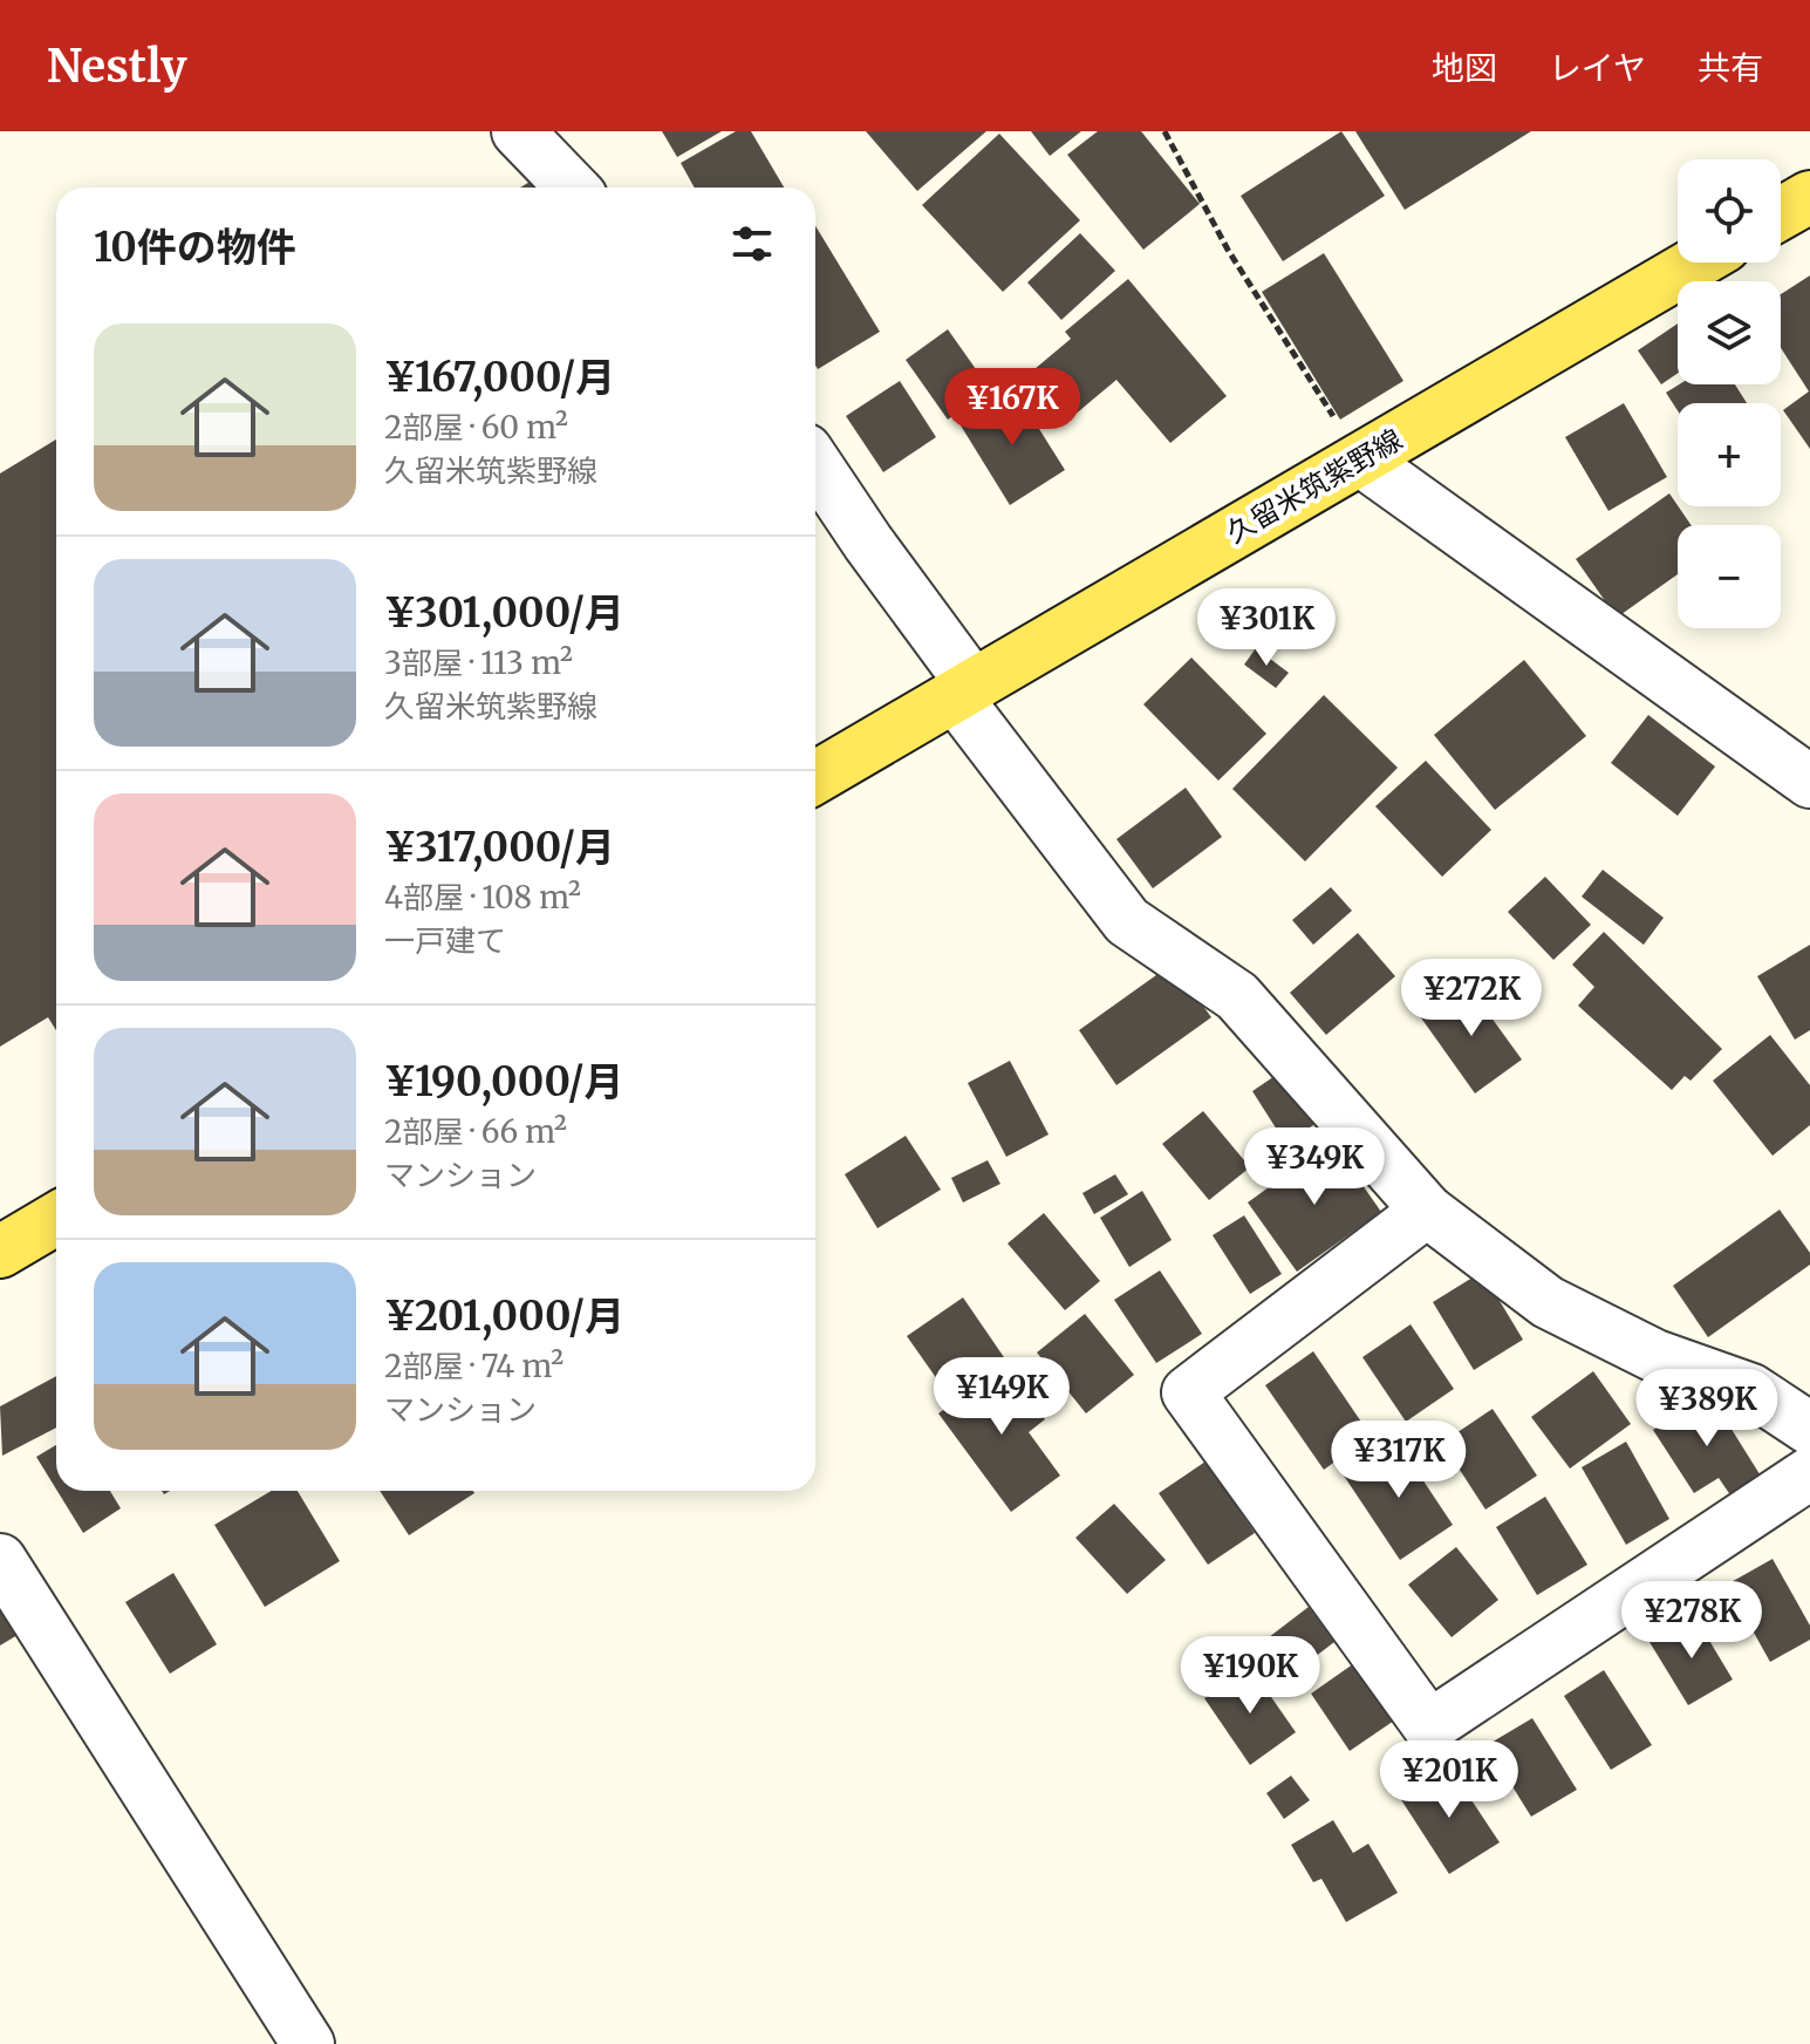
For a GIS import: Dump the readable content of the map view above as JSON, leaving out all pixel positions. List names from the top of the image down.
{
  "streets": {
    "main road": ["久留米筑紫野線"]
  },
  "page": {
    "header": "Nestly",
    "nav": ["地図", "レイヤ", "共有"],
    "map_buttons": ["+", "−"],
    "heading": "10件の物件",
    "list": [
      {
        "name": "¥167,000/月",
        "note": "2部屋 · 60 m² · 久留米筑紫野線"
      },
      {
        "name": "¥301,000/月",
        "note": "3部屋 · 113 m² · 久留米筑紫野線"
      },
      {
        "name": "¥317,000/月",
        "note": "4部屋 · 108 m² · 一戸建て"
      },
      {
        "name": "¥190,000/月",
        "note": "2部屋 · 66 m² · マンション"
      },
      {
        "name": "¥201,000/月",
        "note": "2部屋 · 74 m² · マンション"
      }
    ],
    "price": [
      "¥167K",
      "¥301K",
      "¥272K",
      "¥349K",
      "¥149K",
      "¥389K",
      "¥317K",
      "¥278K",
      "¥190K",
      "¥201K"
    ]
  }
}
